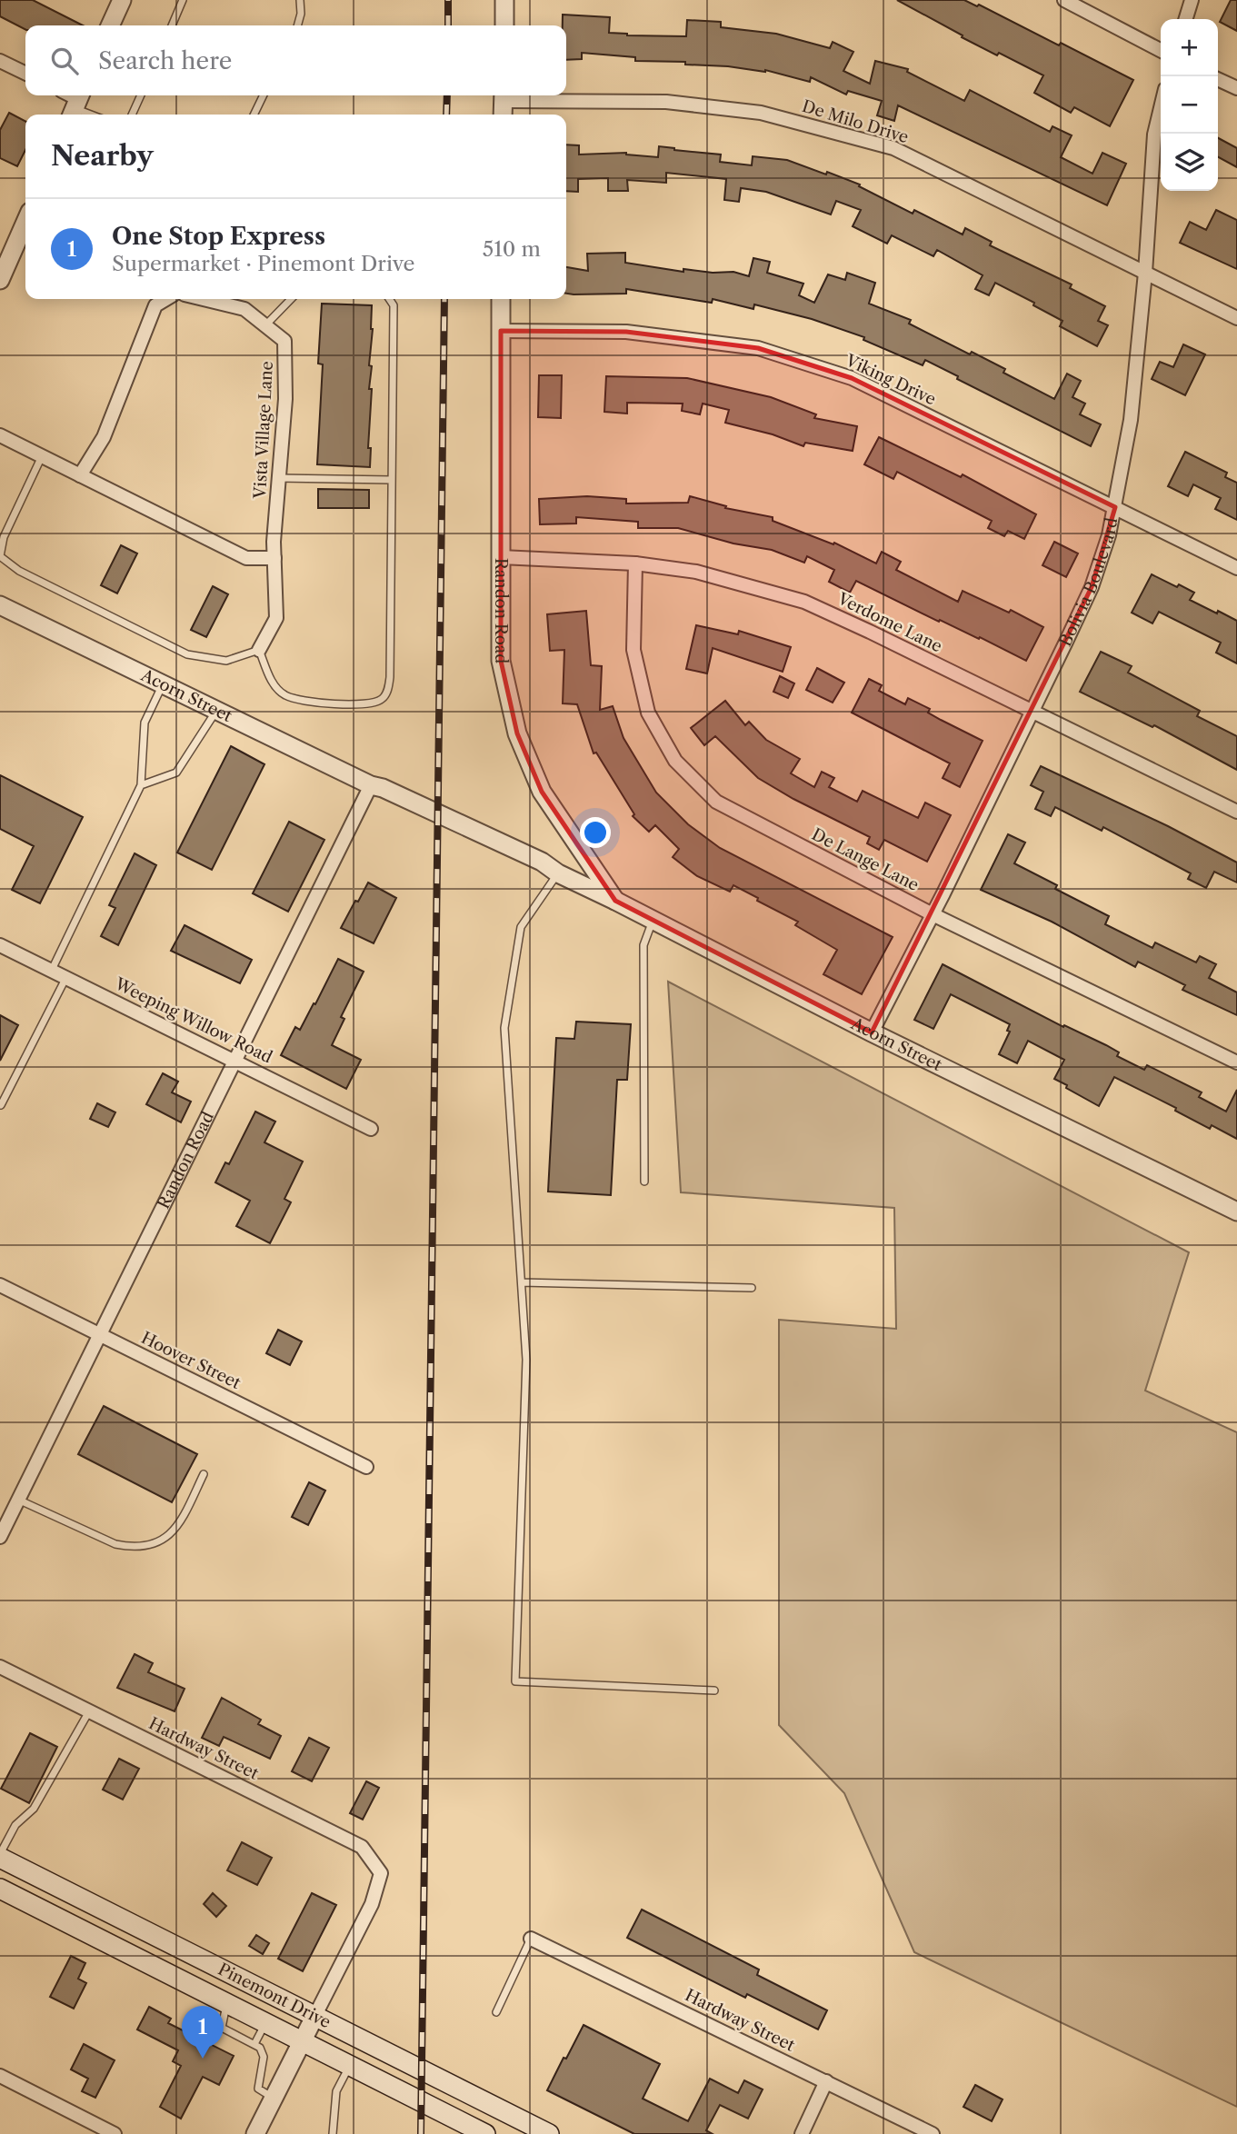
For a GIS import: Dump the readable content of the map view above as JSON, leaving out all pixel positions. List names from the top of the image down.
{
  "streets": {
    "main road": ["Pinemont Drive"],
    "street": [
      "De Milo Drive",
      "Viking Drive",
      "Vista Village Lane",
      "Bolivia Boulevard",
      "Randon Road",
      "Verdome Lane",
      "Acorn Street",
      "De Lange Lane",
      "Weeping Willow Road",
      "Hoover Street",
      "Hardway Street"
    ]
  },
  "crossings": [
    ["De Milo Drive", "Bolivia Boulevard"],
    ["Viking Drive", "Bolivia Boulevard"],
    ["Viking Drive", "Randon Road"],
    ["Bolivia Boulevard", "Verdome Lane"],
    ["Bolivia Boulevard", "Acorn Street"],
    ["Bolivia Boulevard", "De Lange Lane"],
    ["Randon Road", "Verdome Lane"],
    ["Randon Road", "Acorn Street"],
    ["Randon Road", "Weeping Willow Road"],
    ["Randon Road", "Hoover Street"],
    ["Verdome Lane", "De Lange Lane"],
    ["Hardway Street", "Pinemont Drive"]
  ],
  "page": {
    "map_buttons": ["+", "−"],
    "search": "Search here",
    "heading": "Nearby",
    "list": [
      {
        "mark": "1",
        "name": "One Stop Express",
        "note": "Supermarket · Pinemont Drive",
        "value": "510 m"
      }
    ],
    "pins": "1"
  }
}
